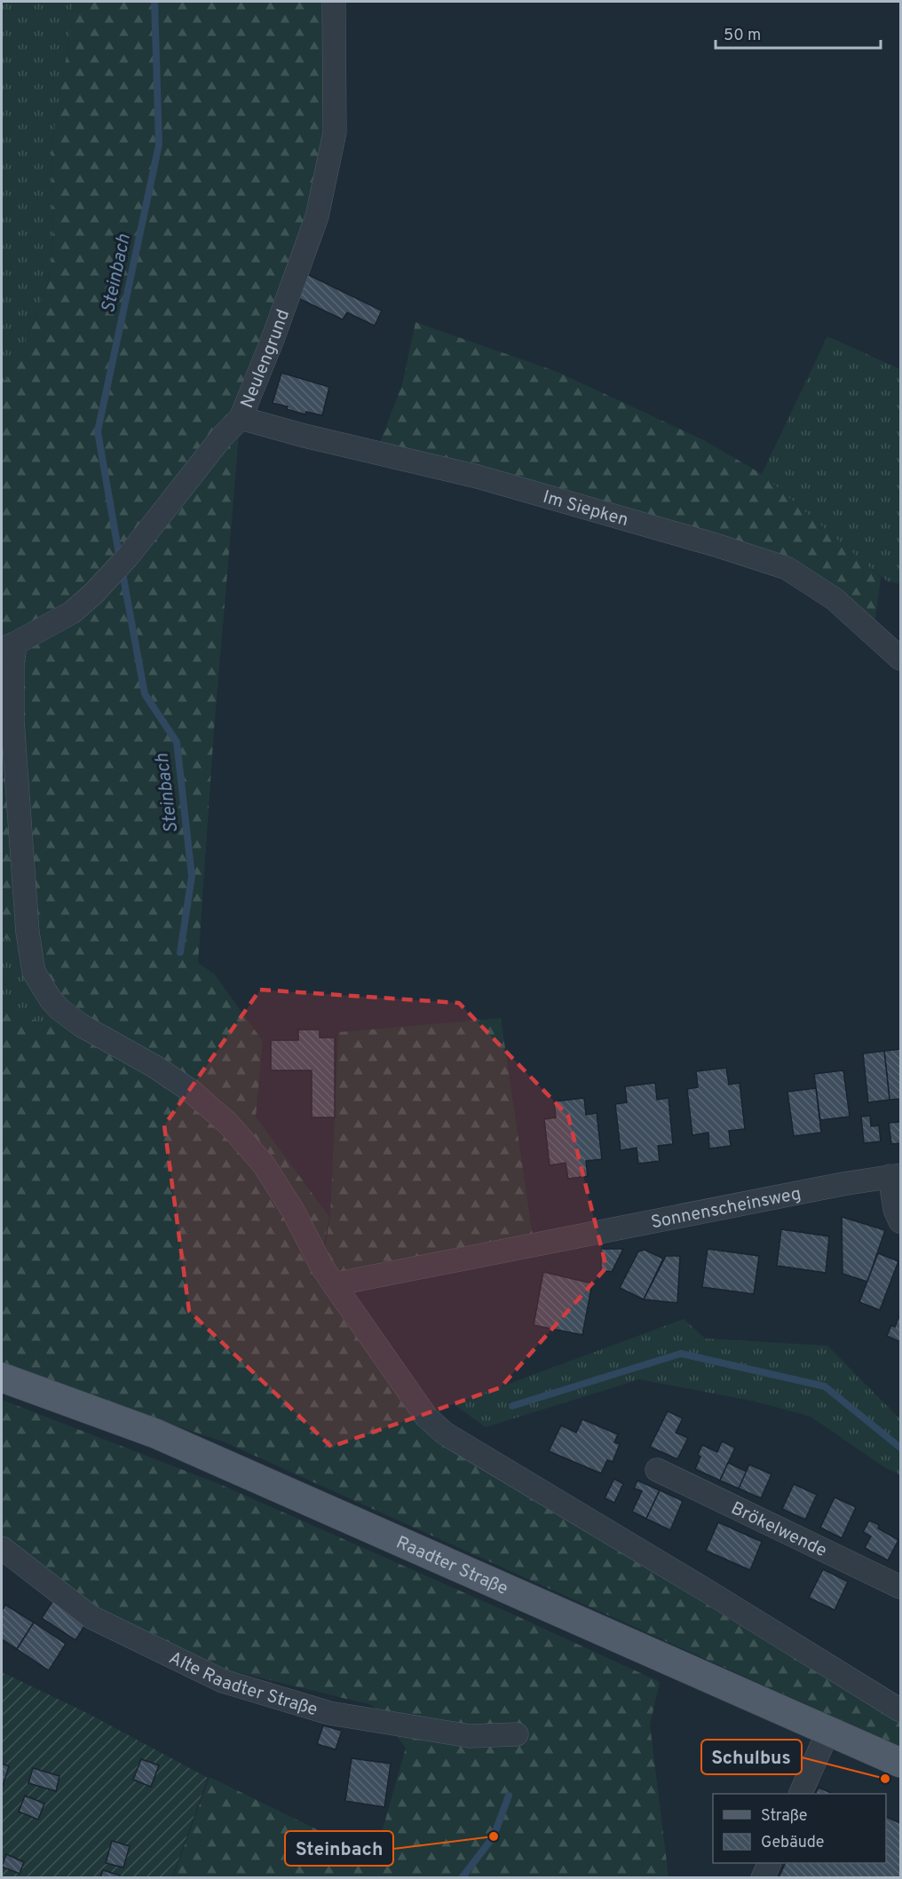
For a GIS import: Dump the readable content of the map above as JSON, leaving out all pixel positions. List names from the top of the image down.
{
  "streets": {
    "main road": ["Raadter Straße"],
    "street": [
      "Neulengrund",
      "Im Siepken",
      "Sonnenscheinsweg",
      "Brökelwende",
      "Alte Raadter Straße"
    ]
  },
  "crossings": [
    ["Neulengrund", "Im Siepken"]
  ],
  "water": ["Steinbach"],
  "places": ["Schulbus", "Steinbach"],
  "legend": ["Straße", "Gebäude"],
  "scale_bar": "50 m"
}
